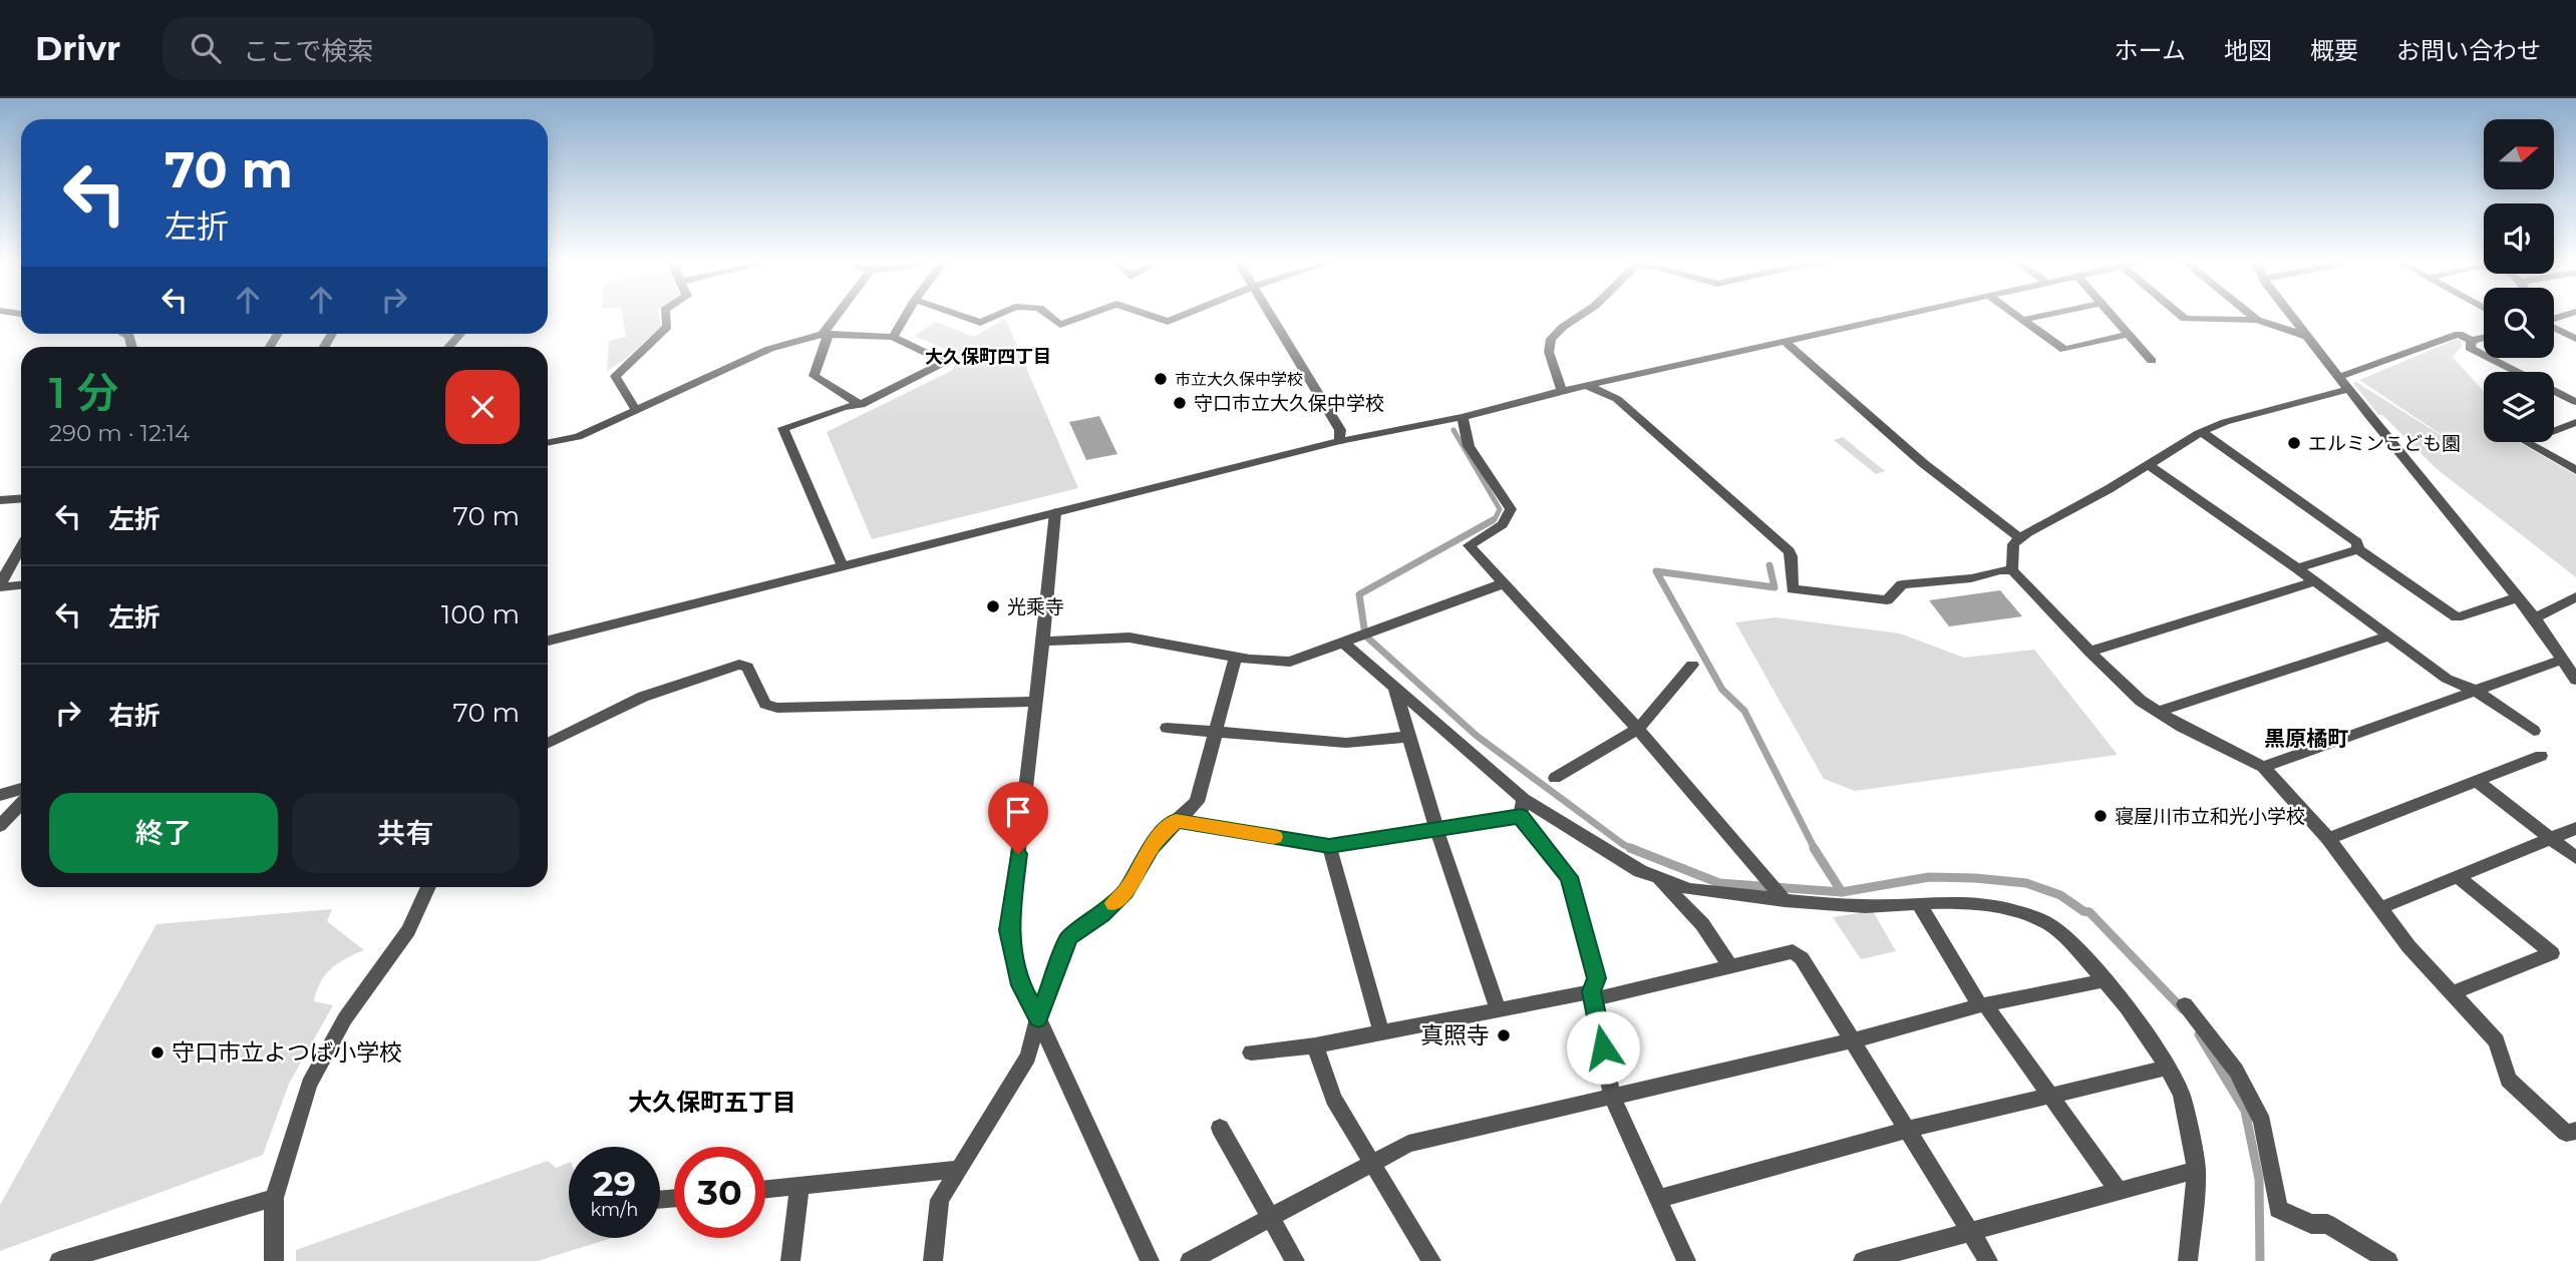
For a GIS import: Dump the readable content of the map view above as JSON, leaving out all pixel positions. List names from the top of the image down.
{
  "districts": ["大久保町四丁目", "黒原橘町", "大久保町五丁目"],
  "places": [
    "市立大久保中学校",
    "守口市立大久保中学校",
    "エルミンこども園",
    "光乘寺",
    "寝屋川市立和光小学校",
    "真照寺",
    "守口市立よつば小学校"
  ],
  "north": "right",
  "page": {
    "header": "Drivr",
    "search": "ここで検索",
    "nav": [
      "ホーム",
      "地図",
      "概要",
      "お問い合わせ"
    ],
    "turn": ["70 m", "左折"],
    "heading": ["1 分", "290 m · 12:14"],
    "list": [
      {
        "name": "左折",
        "value": "70 m"
      },
      {
        "name": "左折",
        "value": "100 m"
      },
      {
        "name": "右折",
        "value": "70 m"
      }
    ],
    "buttons": ["終了", "共有"],
    "speed": "29 km/h",
    "limit": "30"
  }
}
